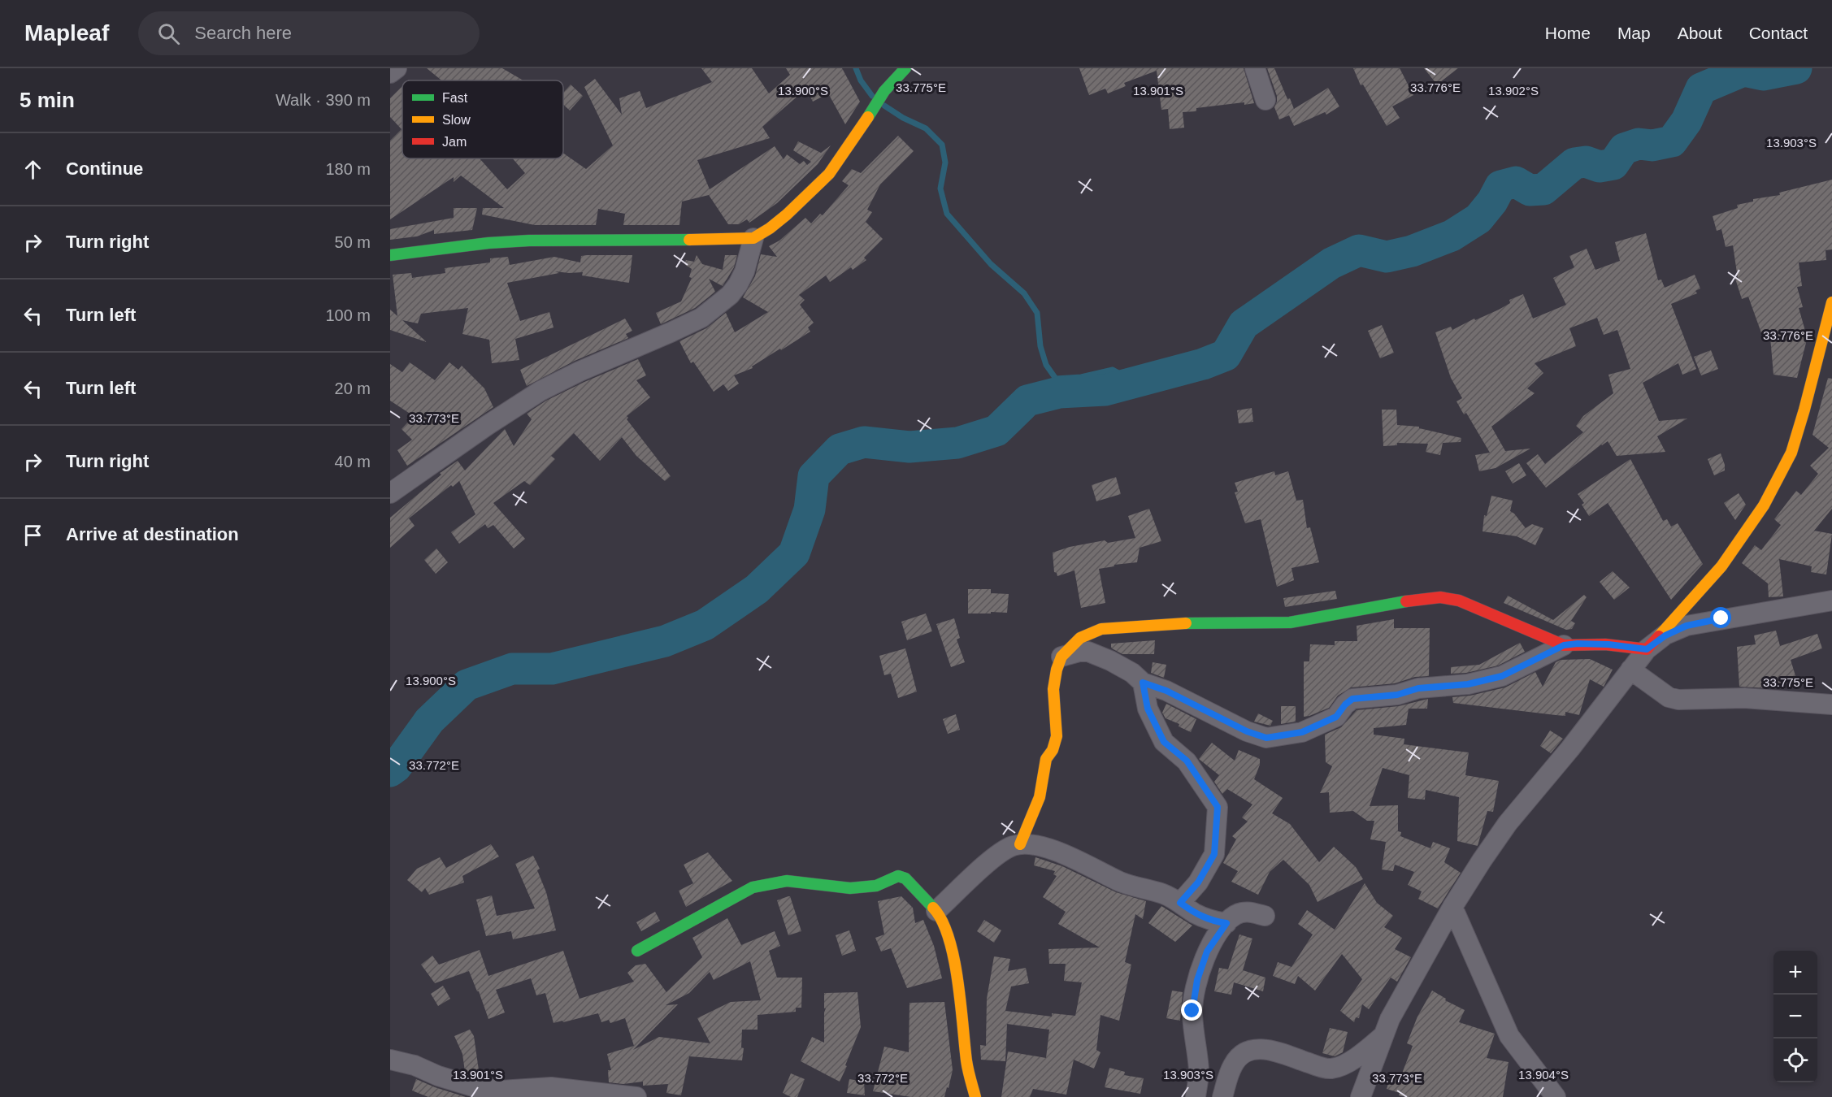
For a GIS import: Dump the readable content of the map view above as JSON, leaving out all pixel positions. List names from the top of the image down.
{
  "legend": ["Fast", "Slow", "Jam"],
  "page": {
    "header": "Mapleaf",
    "search": "Search here",
    "nav": [
      "Home",
      "Map",
      "About",
      "Contact"
    ],
    "heading": ["5 min", "Walk · 390 m"],
    "list": [
      ["Continue", "180 m"],
      ["Turn right", "50 m"],
      ["Turn left", "100 m"],
      ["Turn left", "20 m"],
      ["Turn right", "40 m"],
      "Arrive at destination"
    ],
    "map_buttons": ["+", "−"]
  },
  "coordinates": [
    "33.775°E",
    "33.776°E",
    "13.900°S",
    "13.901°S",
    "13.902°S",
    "13.903°S",
    "33.773°E",
    "33.772°E",
    "13.904°S"
  ]
}
